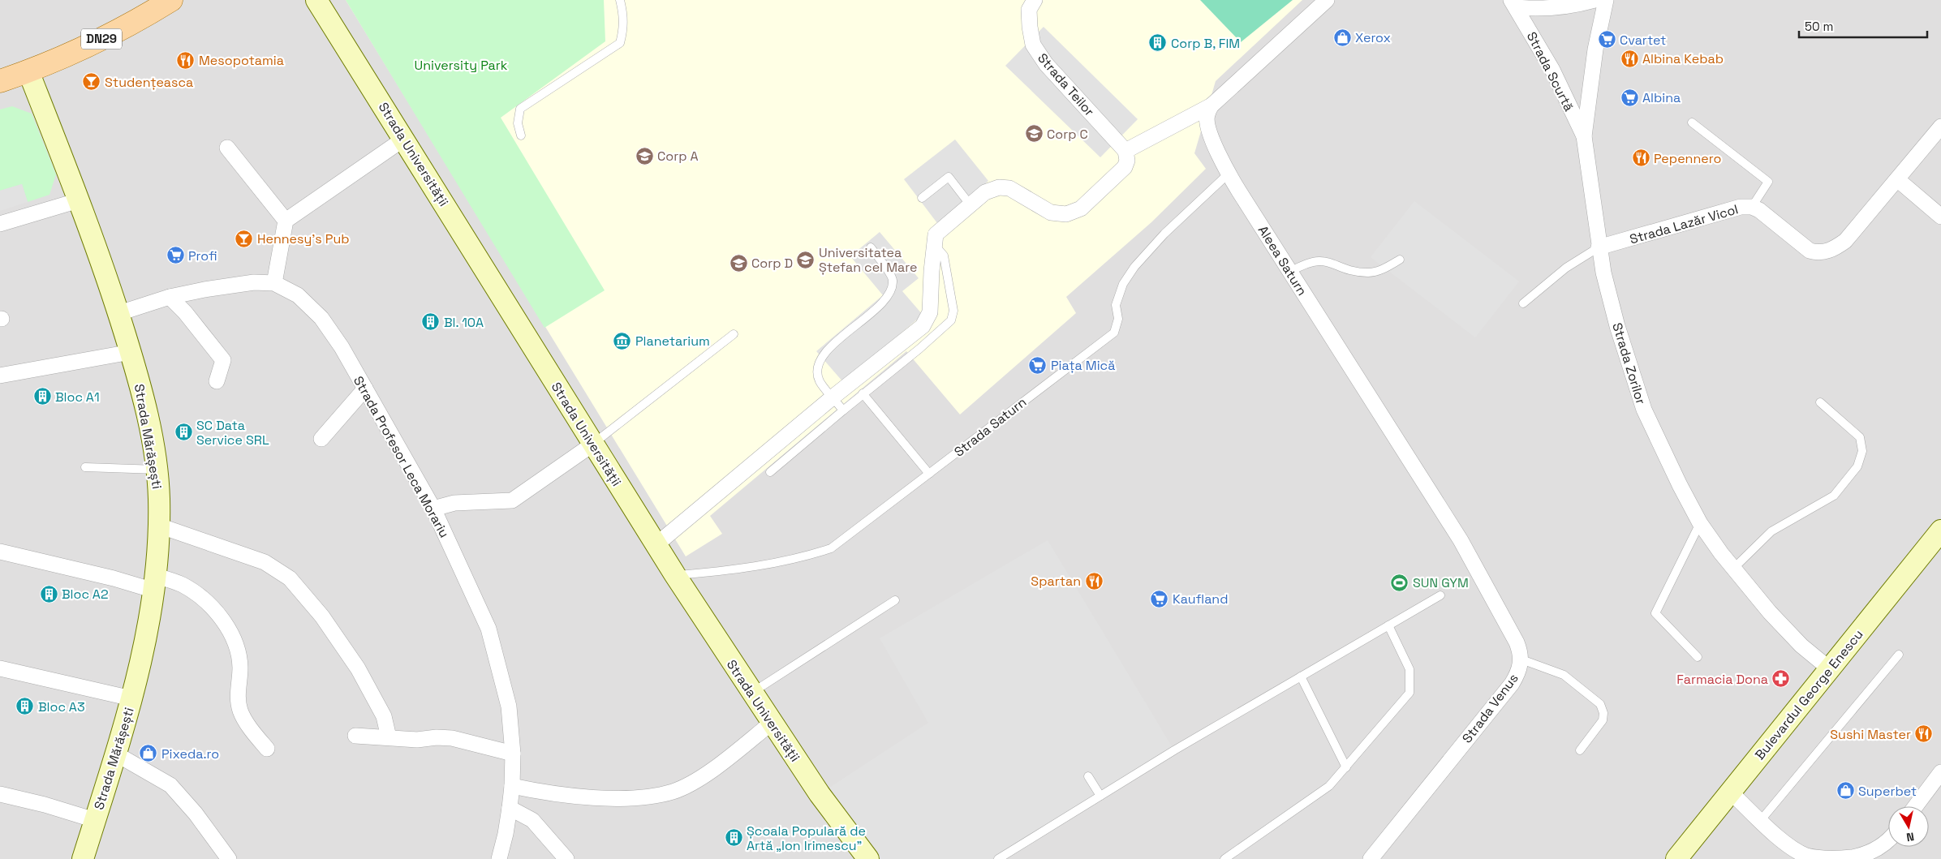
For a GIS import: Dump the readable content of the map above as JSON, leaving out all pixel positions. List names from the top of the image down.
{
  "streets": {
    "main road": ["DN29"],
    "street": [
      "Strada Scurtă",
      "Strada Teilor",
      "Strada Universității",
      "Strada Lazăr Vicol",
      "Aleea Saturn",
      "Strada Zorilor",
      "Strada Mărășești",
      "Strada Profesor Leca Morariu",
      "Bulevardul George Enescu",
      "Strada Venus"
    ],
    "lane": ["Strada Saturn"]
  },
  "crossings": [
    ["DN29", "Strada Mărășești"],
    ["Strada Scurtă", "Strada Zorilor"],
    ["Strada Universității", "Strada Saturn"],
    ["Strada Lazăr Vicol", "Strada Zorilor"],
    ["Aleea Saturn", "Strada Saturn"],
    ["Aleea Saturn", "Strada Venus"],
    ["Strada Zorilor", "Bulevardul George Enescu"],
    ["Strada Mărășești", "Strada Profesor Leca Morariu"]
  ],
  "parks": ["University Park"],
  "places": {
    "shop": ["Xerox", "Pixeda.ro", "Superbet"],
    "supermarket": [
      "Cvartet",
      "Albina",
      "Profi",
      "Piața Mică",
      "Kaufland"
    ],
    "building": [
      "Corp B, FIM",
      "Bl. 10A",
      "Bloc A1",
      "SC Data Service SRL",
      "Bloc A2",
      "Bloc A3",
      "Școala Populară de Artă „Ion Irimescu”"
    ],
    "restaurant": [
      "Albina Kebab",
      "Mesopotamia",
      "Pepennero",
      "Spartan",
      "Sushi Master"
    ],
    "bar": ["Studențeasca", "Hennesy's Pub"],
    "school or university": [
      "Corp C",
      "Corp A",
      "Universitatea Ștefan cel Mare",
      "Corp D"
    ],
    "museum": ["Planetarium"],
    "sports": ["SUN GYM"],
    "pharmacy": ["Farmacia Dona"]
  },
  "scale_bar": "50 m",
  "north": "bottom"
}
